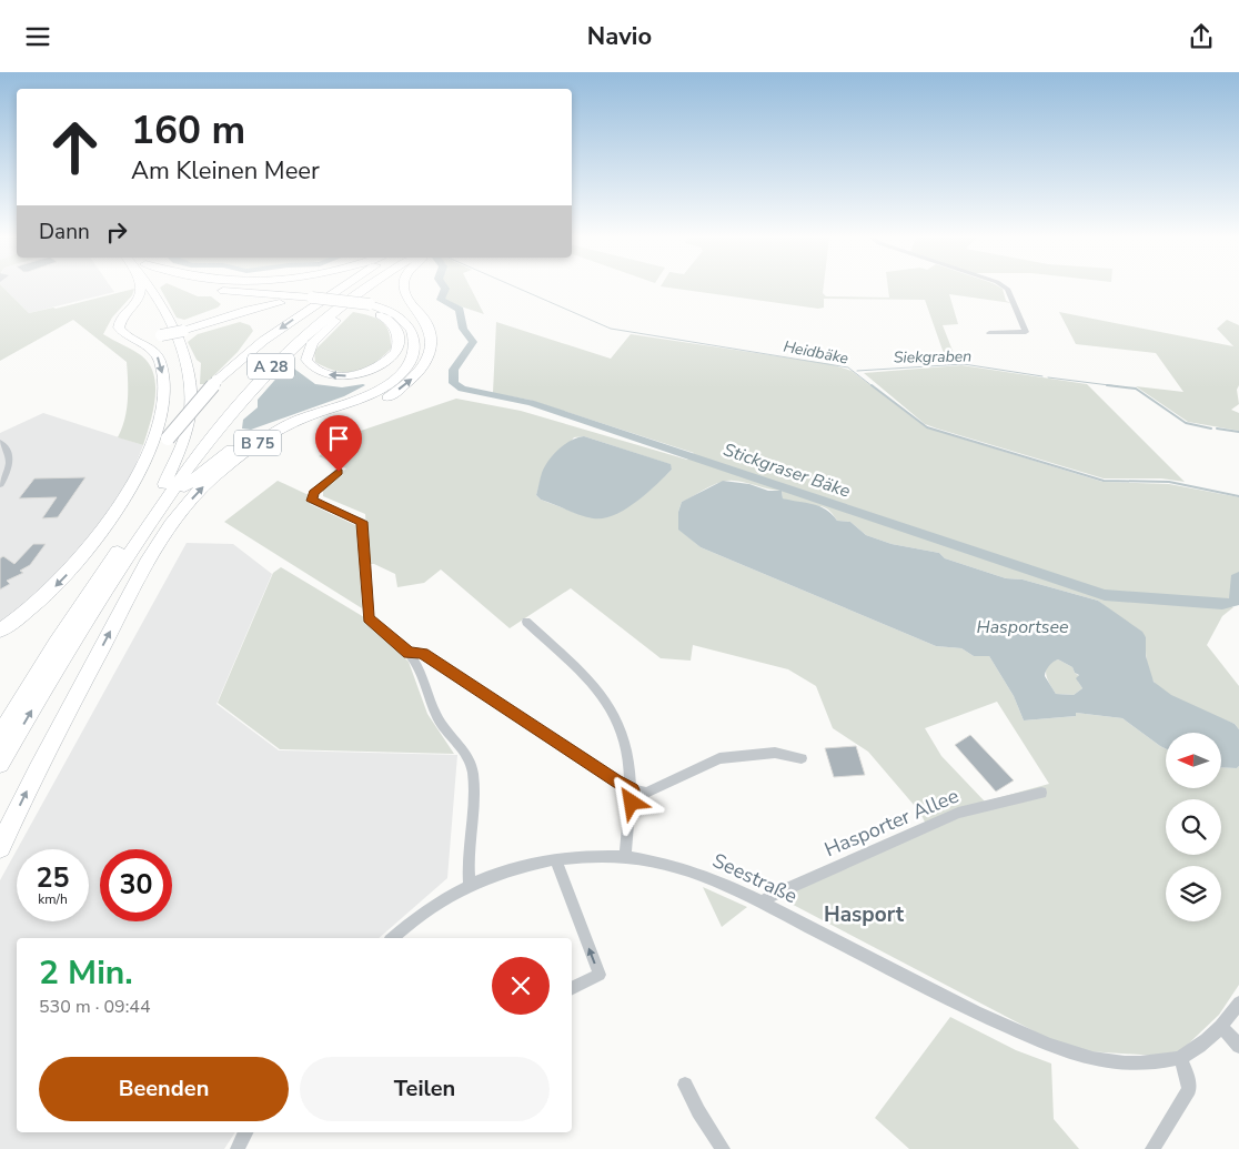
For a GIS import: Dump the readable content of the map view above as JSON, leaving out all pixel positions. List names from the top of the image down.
{
  "streets": {
    "highway": ["A 28", "B 75"],
    "street": ["Hasporter Allee", "Seestraße"]
  },
  "crossings": [
    ["Hasporter Allee", "Seestraße"]
  ],
  "districts": ["Hasport"],
  "water": [
    "Heidbäke",
    "Siekgraben",
    "Stickgraser Bäke",
    "Hasportsee"
  ],
  "north": "left",
  "page": {
    "header": "Navio",
    "turn": ["160 m", "Am Kleinen Meer"],
    "then": "Dann",
    "speed": "25 km/h",
    "limit": "30",
    "heading": ["2 Min.", "530 m · 09:44"],
    "buttons": ["Beenden", "Teilen"]
  }
}
